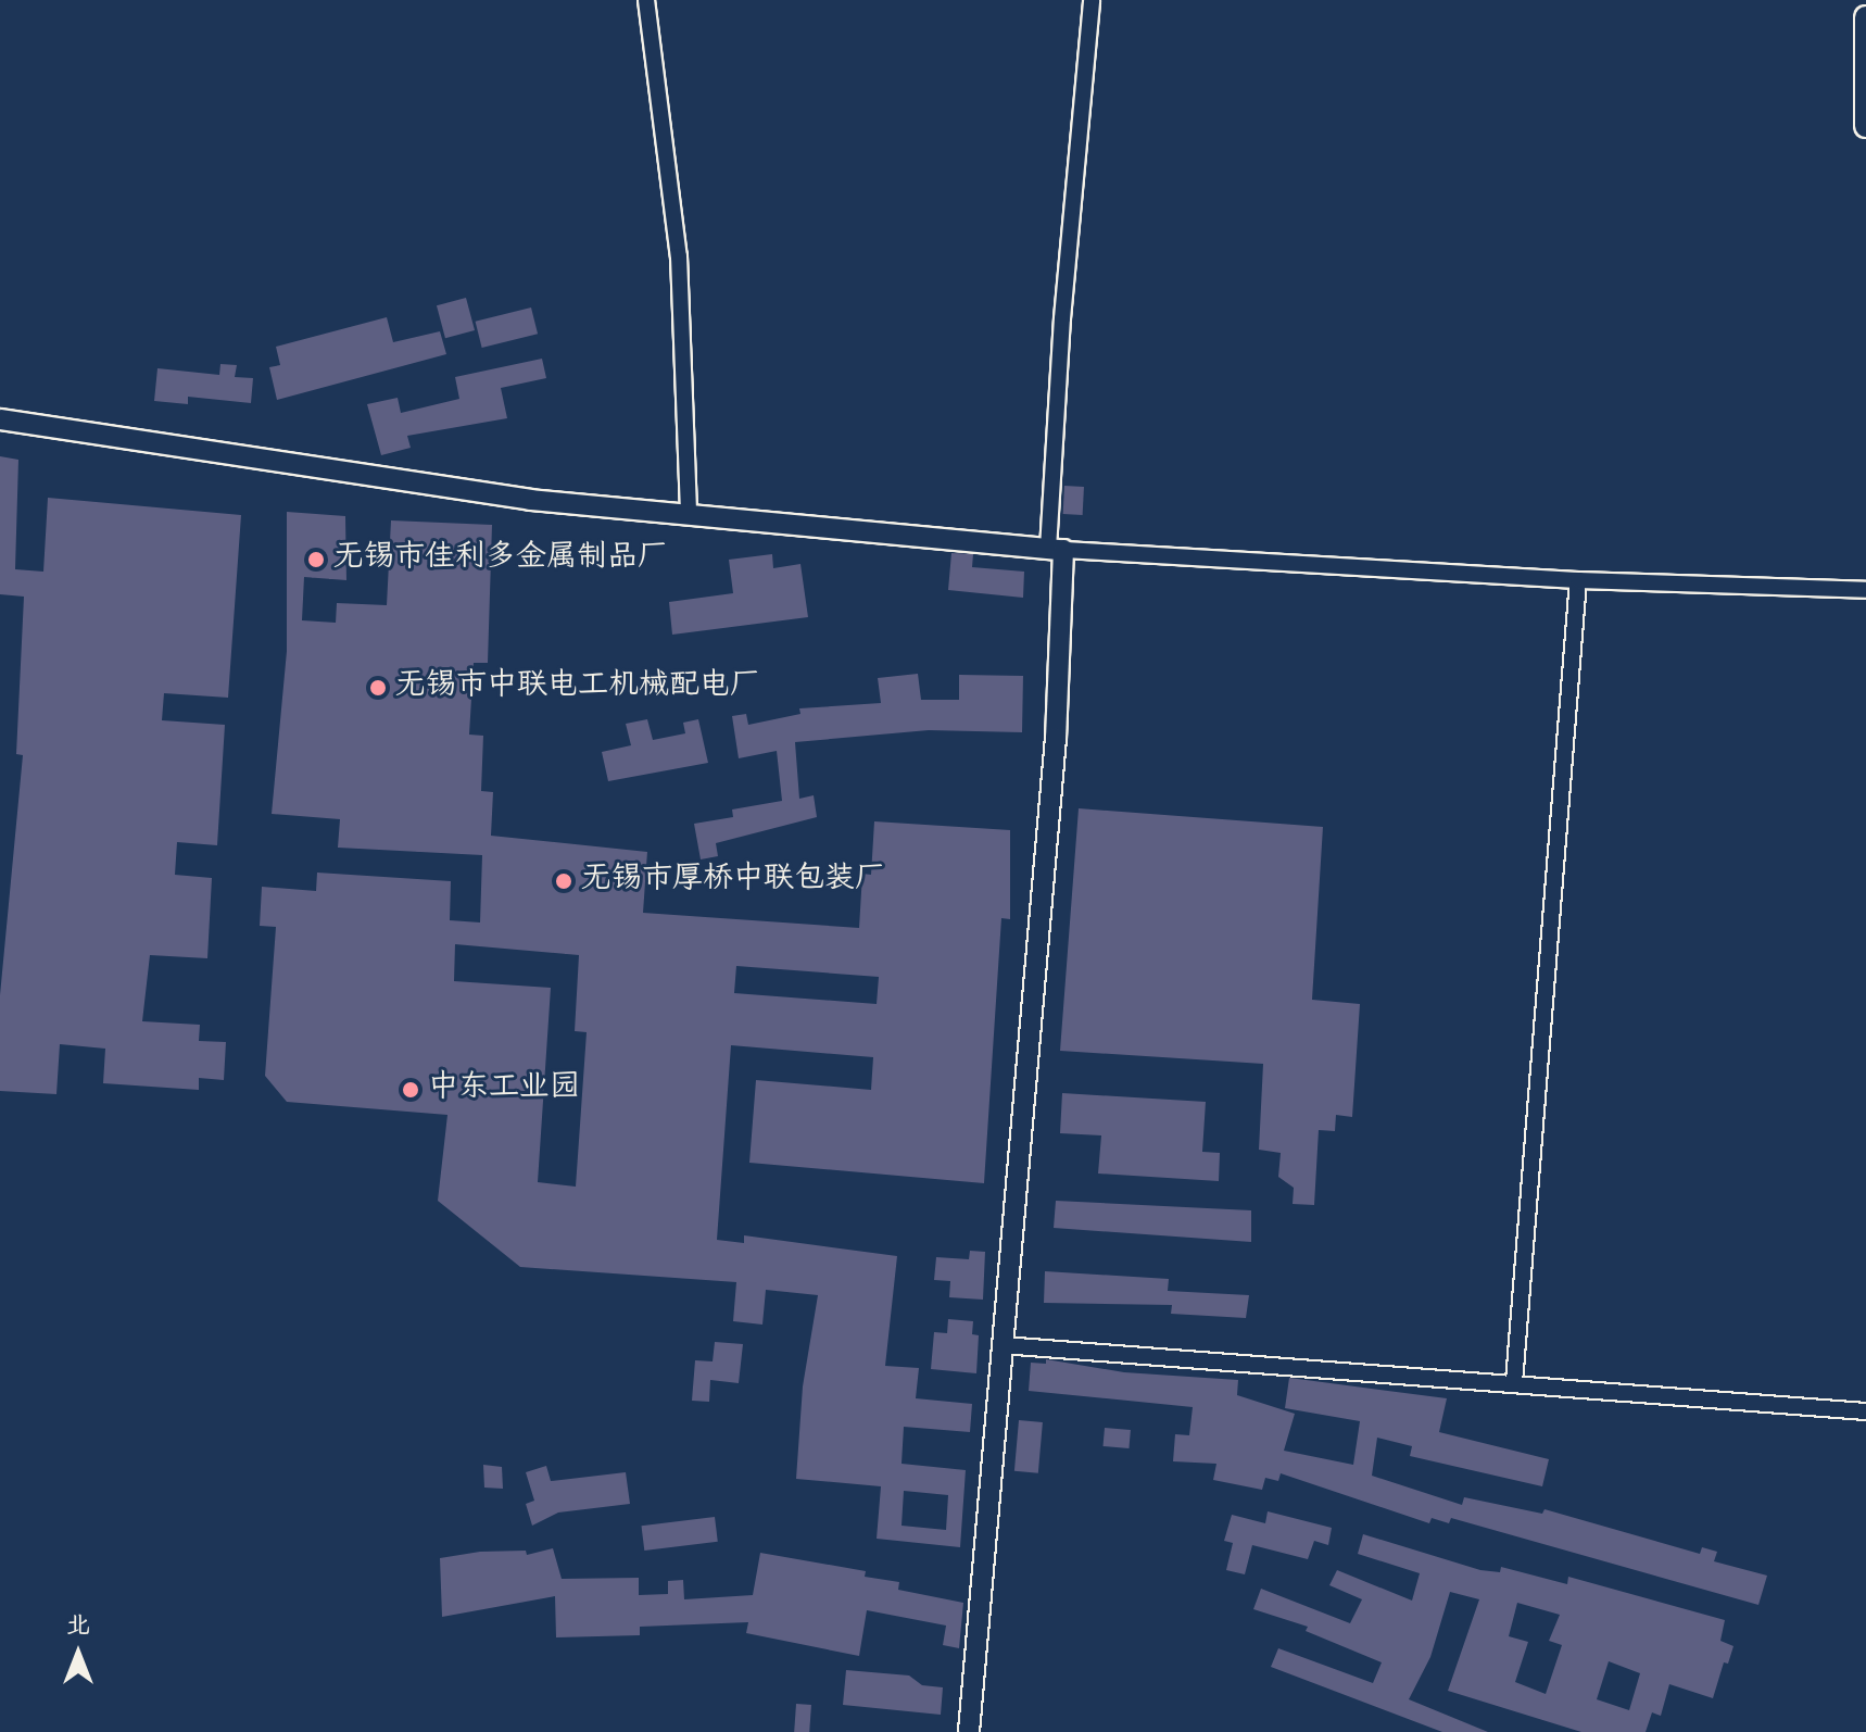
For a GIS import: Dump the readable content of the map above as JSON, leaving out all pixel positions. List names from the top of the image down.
{
  "places": [
    "无锡市佳利多金属制品厂",
    "无锡市中联电工机械配电厂",
    "无锡市厚桥中联包装厂",
    "中东工业园"
  ],
  "north": "top"
}
